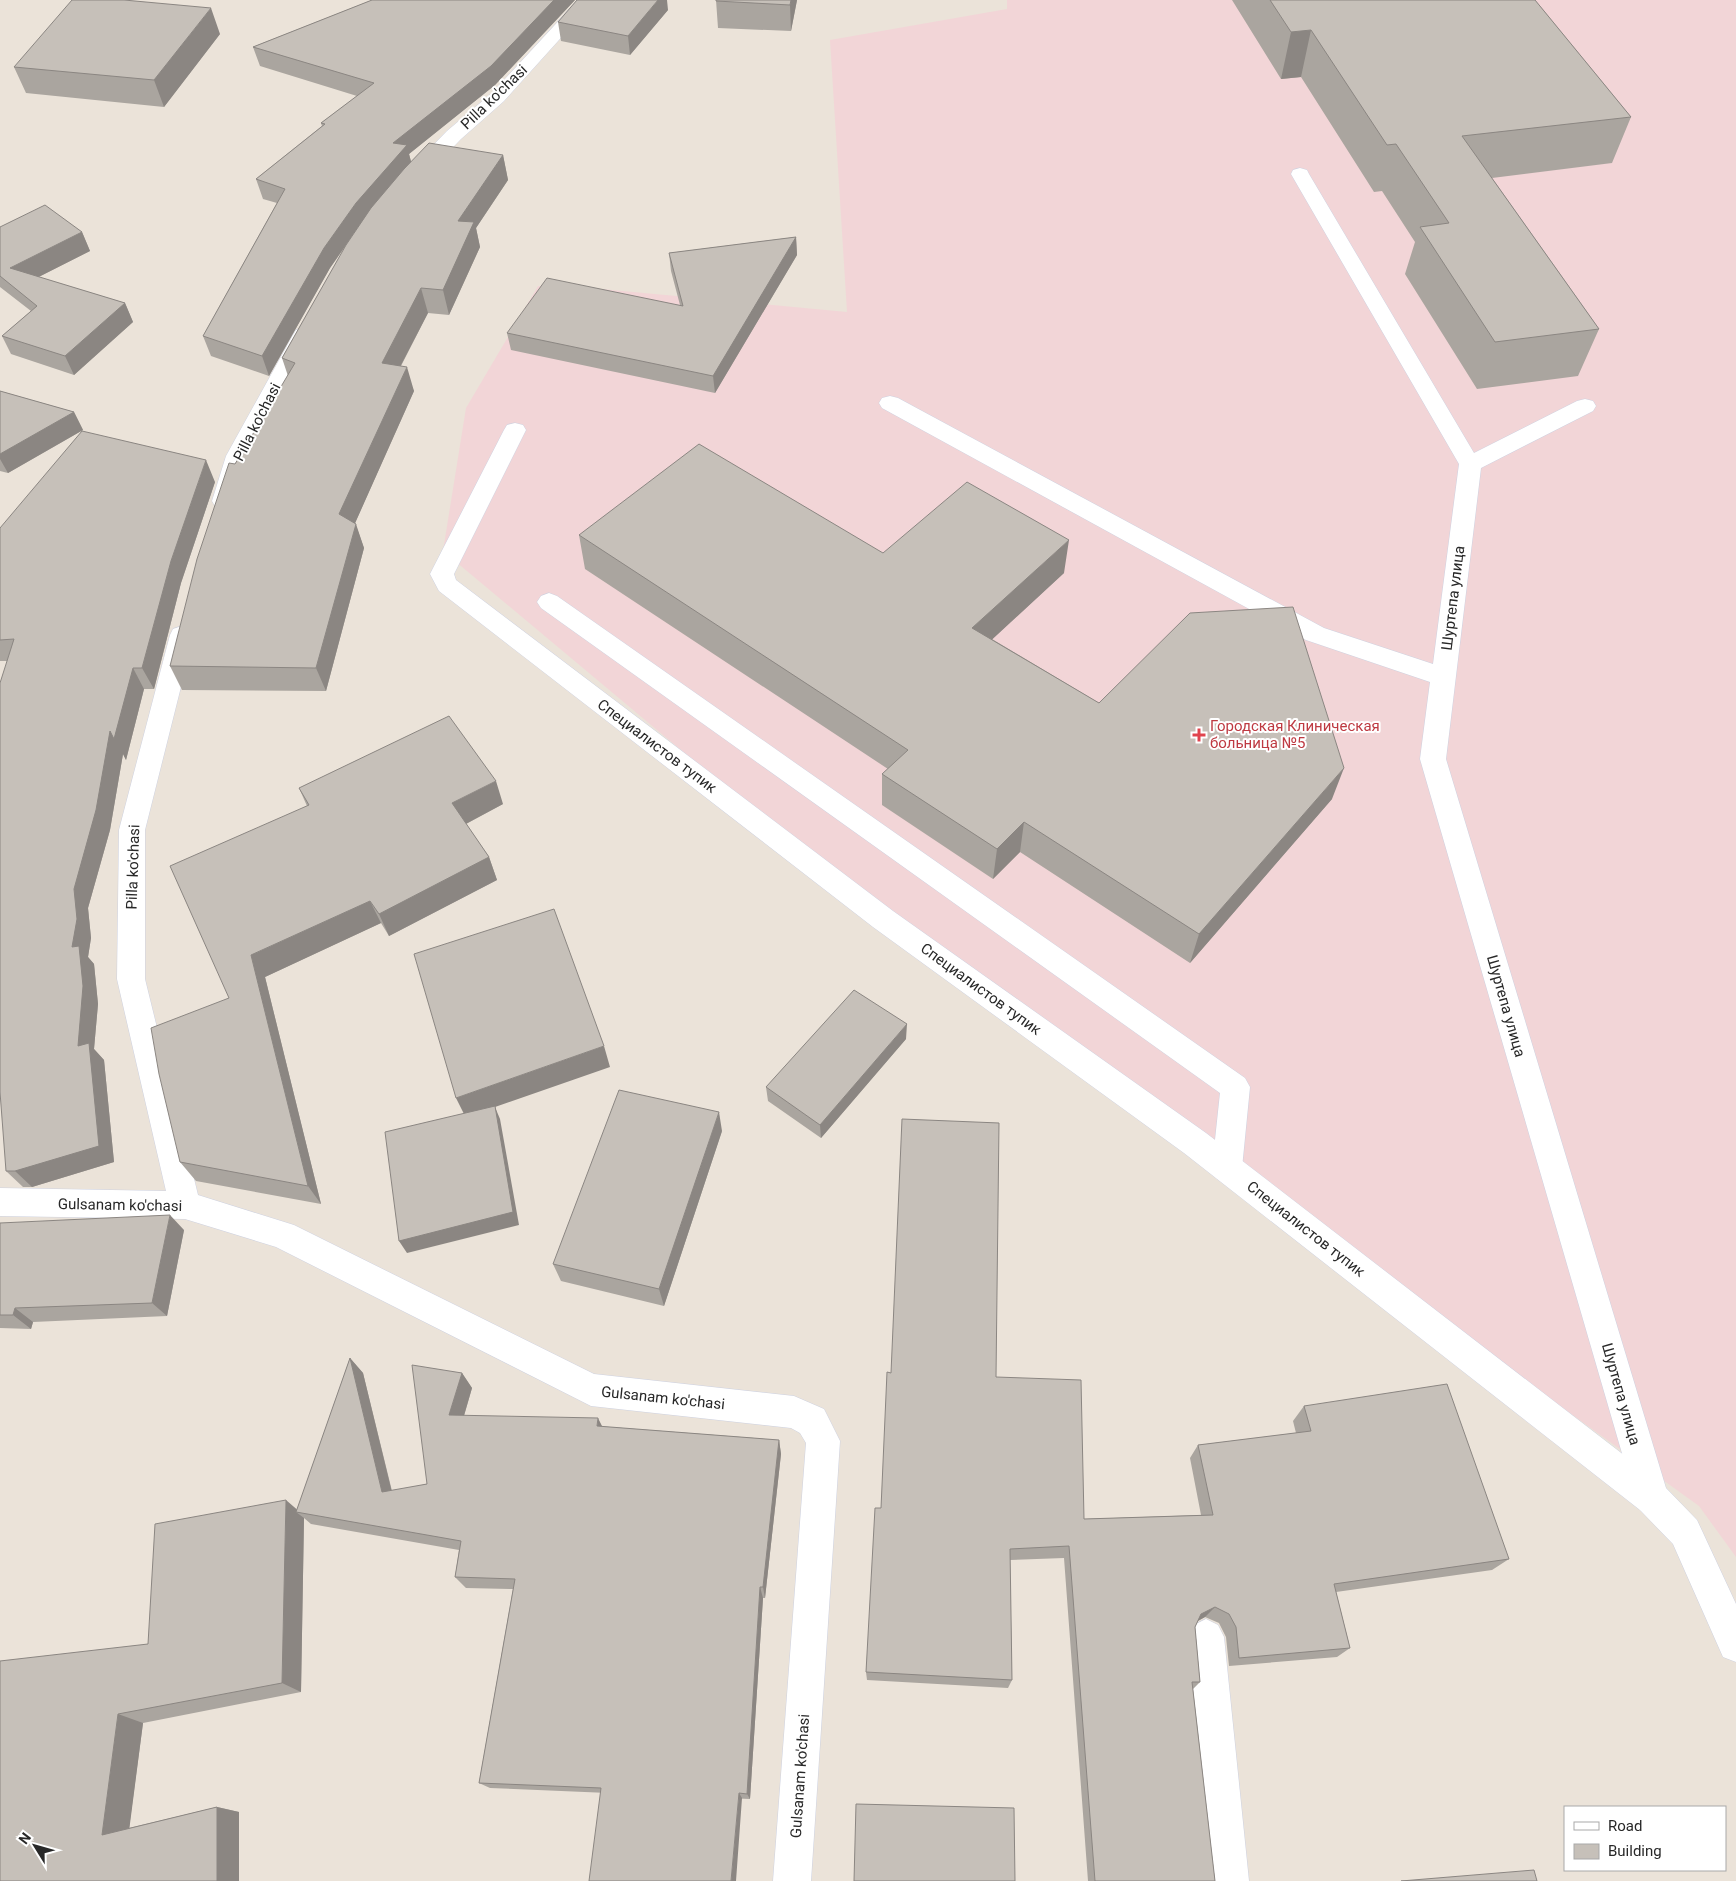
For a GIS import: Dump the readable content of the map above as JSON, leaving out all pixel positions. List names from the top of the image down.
{
  "streets": {
    "street": [
      "Pilla ko'chasi",
      "Шуртепа улица",
      "Специалистов тупик",
      "Gulsanam ko'chasi"
    ]
  },
  "crossings": [
    ["Pilla ko'chasi", "Gulsanam ko'chasi"],
    ["Шуртепа улица", "Специалистов тупик"]
  ],
  "places": {
    "health": ["Городская Клиническая больница №5"]
  },
  "legend": ["Road", "Building"],
  "north": "top left"
}
